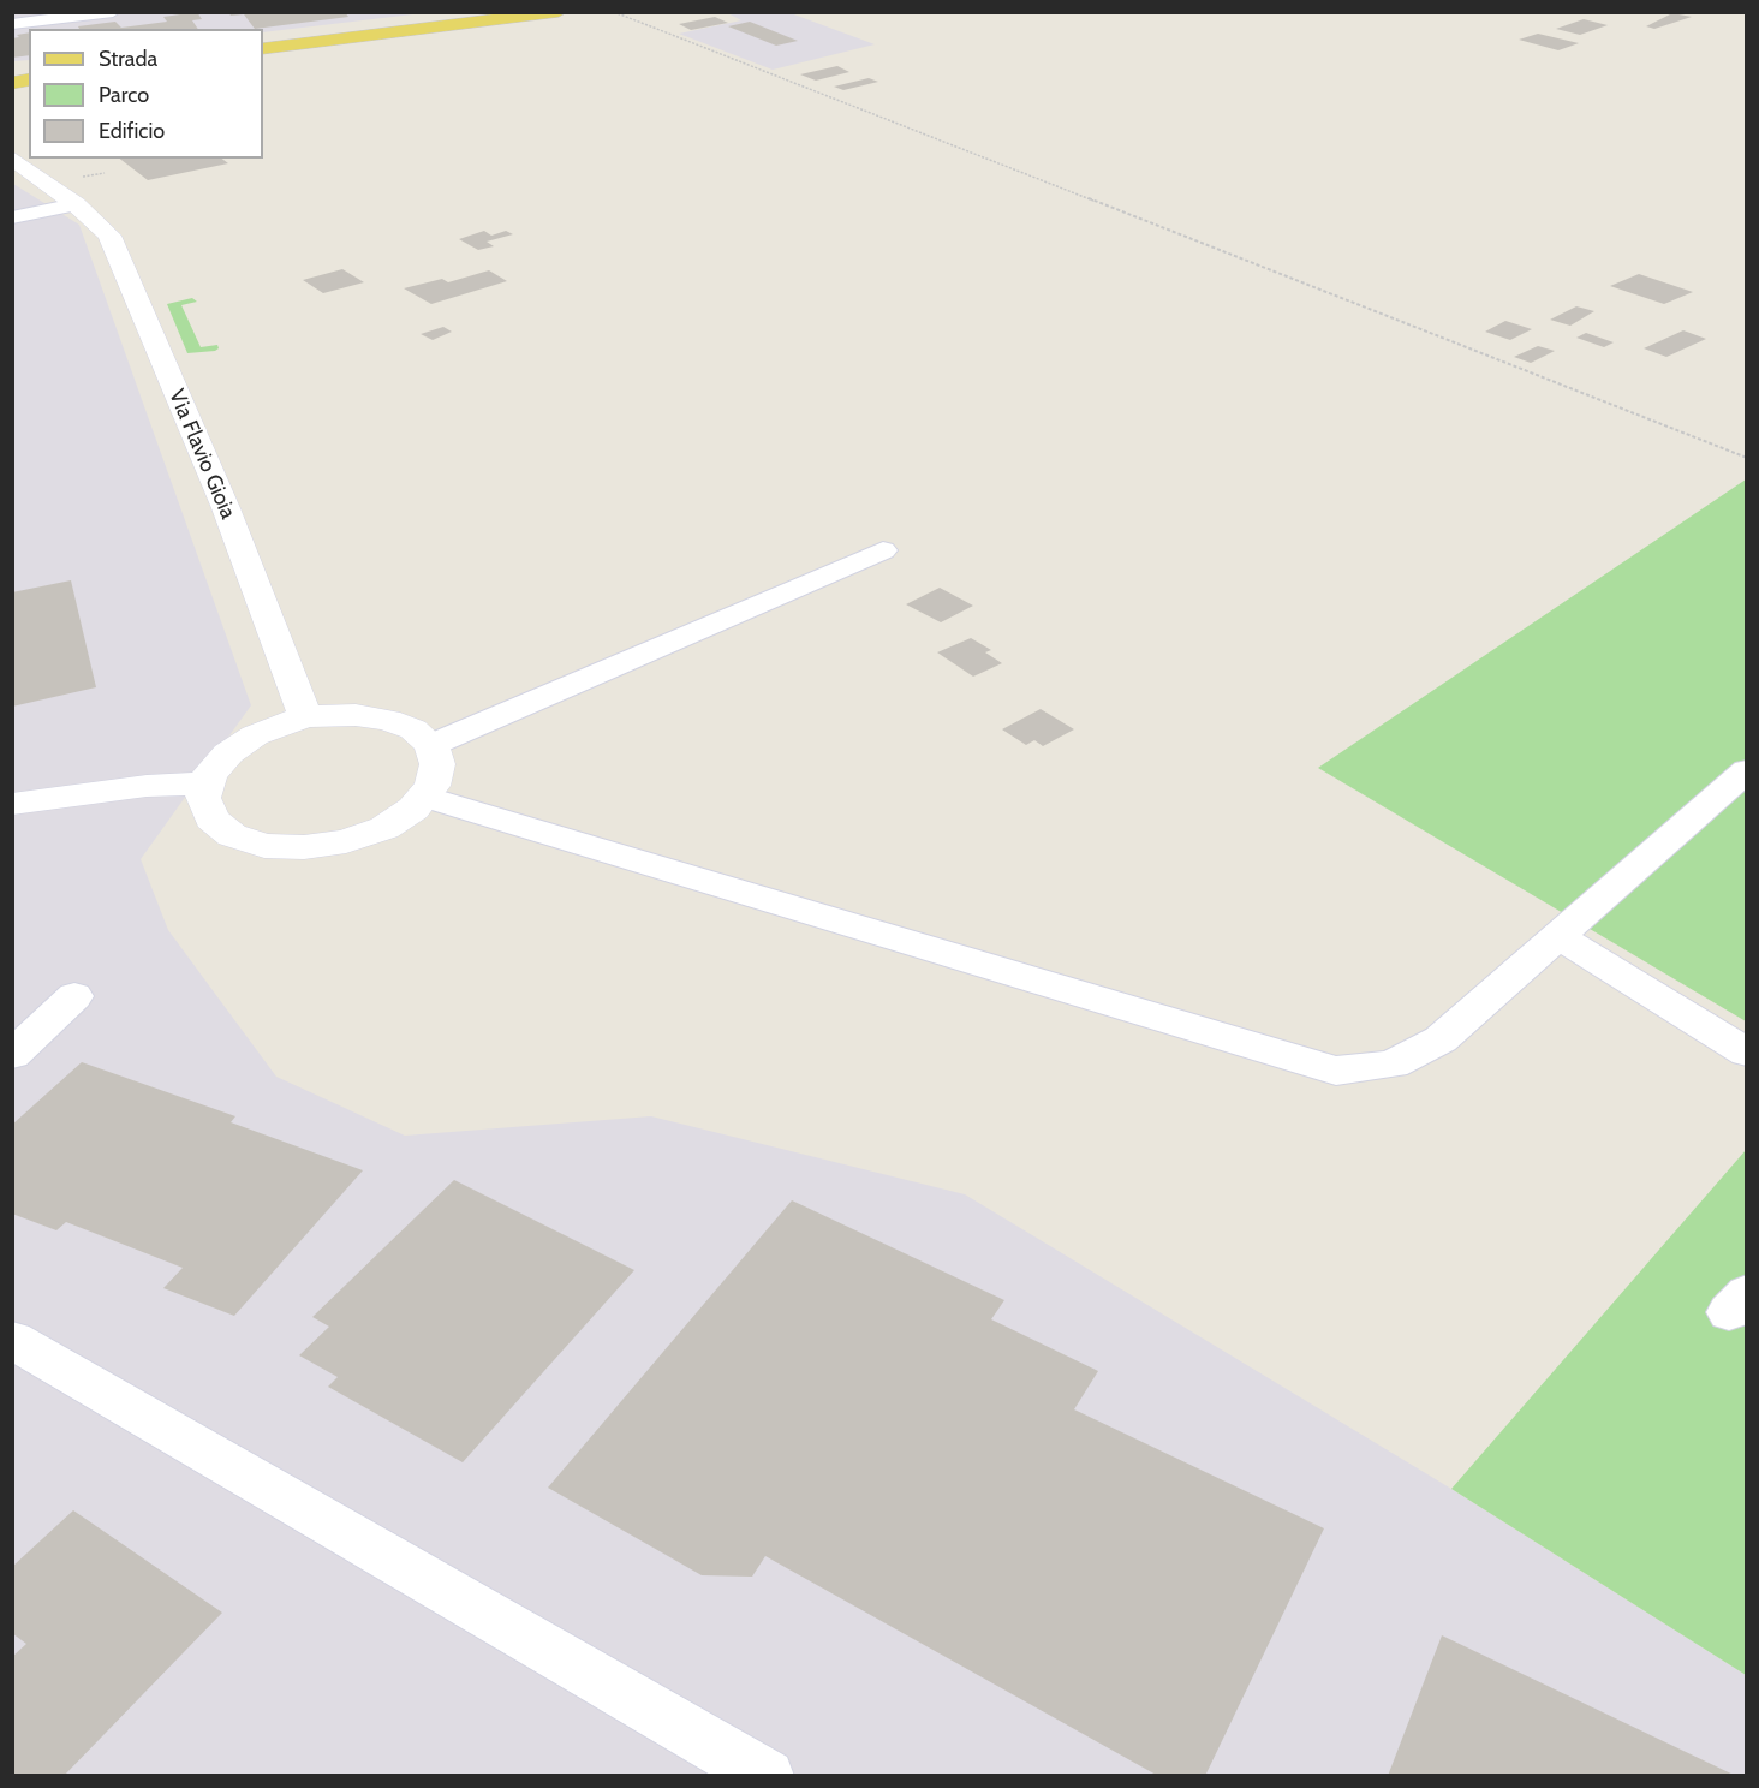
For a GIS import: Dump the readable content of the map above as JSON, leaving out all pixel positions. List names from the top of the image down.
{
  "streets": {
    "main road": ["Via Flavio Gioia"]
  },
  "legend": ["Strada", "Parco", "Edificio"]
}
